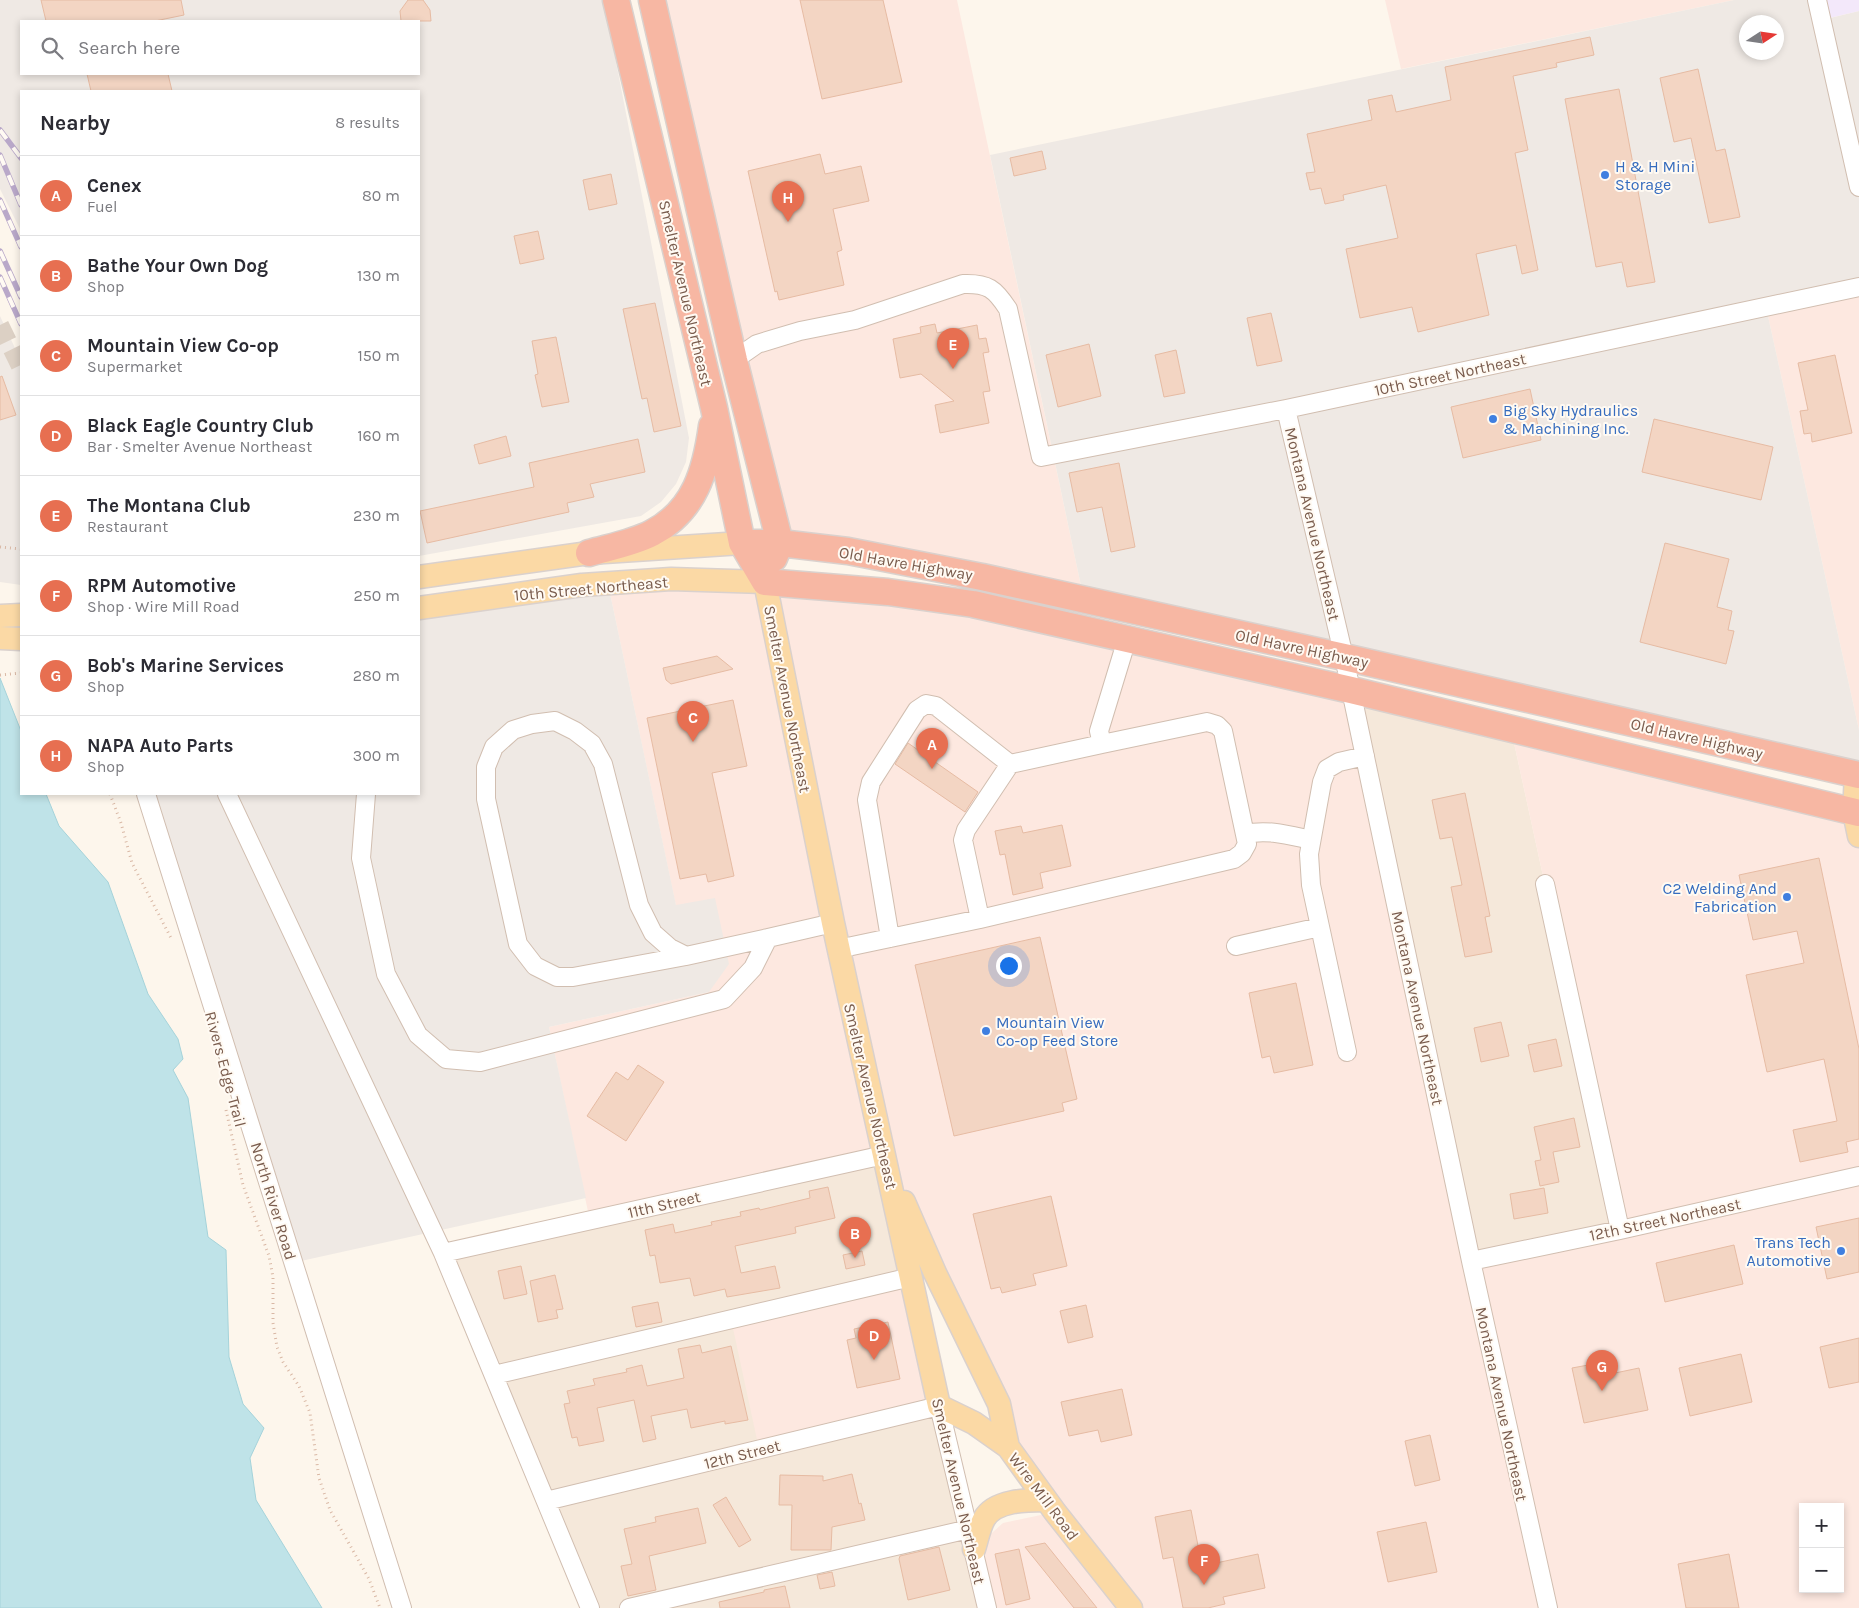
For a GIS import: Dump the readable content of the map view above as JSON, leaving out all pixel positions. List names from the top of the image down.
{
  "streets": {
    "highway": ["Smelter Avenue Northeast", "Old Havre Highway"],
    "main road": ["10th Street Northeast", "Wire Mill Road"],
    "street": [
      "Montana Avenue Northeast",
      "North River Road",
      "11th Street",
      "12th Street Northeast",
      "12th Street"
    ],
    "path": ["Rivers Edge Trail"]
  },
  "crossings": [
    ["Smelter Avenue Northeast", "10th Street Northeast"],
    ["Smelter Avenue Northeast", "Old Havre Highway"],
    ["Smelter Avenue Northeast", "11th Street"],
    ["Smelter Avenue Northeast", "12th Street"],
    ["Smelter Avenue Northeast", "Wire Mill Road"],
    ["10th Street Northeast", "Montana Avenue Northeast"],
    ["10th Street Northeast", "Old Havre Highway"],
    ["Montana Avenue Northeast", "Old Havre Highway"],
    ["Montana Avenue Northeast", "12th Street Northeast"],
    ["12th Street", "Wire Mill Road"]
  ],
  "places": [
    "H & H Mini Storage",
    "Big Sky Hydraulics & Machining Inc.",
    "C2 Welding And Fabrication",
    "Mountain View Co-op Feed Store",
    "Trans Tech Automotive"
  ],
  "north": "right",
  "page": {
    "search": "Search here",
    "heading": ["Nearby", "8 results"],
    "list": [
      {
        "mark": "A",
        "name": "Cenex",
        "note": "Fuel",
        "value": "80 m"
      },
      {
        "mark": "B",
        "name": "Bathe Your Own Dog",
        "note": "Shop",
        "value": "130 m"
      },
      {
        "mark": "C",
        "name": "Mountain View Co-op",
        "note": "Supermarket",
        "value": "150 m"
      },
      {
        "mark": "D",
        "name": "Black Eagle Country Club",
        "note": "Bar · Smelter Avenue Northeast",
        "value": "160 m"
      },
      {
        "mark": "E",
        "name": "The Montana Club",
        "note": "Restaurant",
        "value": "230 m"
      },
      {
        "mark": "F",
        "name": "RPM Automotive",
        "note": "Shop · Wire Mill Road",
        "value": "250 m"
      },
      {
        "mark": "G",
        "name": "Bob's Marine Services",
        "note": "Shop",
        "value": "280 m"
      },
      {
        "mark": "H",
        "name": "NAPA Auto Parts",
        "note": "Shop",
        "value": "300 m"
      }
    ],
    "pins": [
      "H",
      "E",
      "C",
      "A",
      "B",
      "D",
      "G",
      "F"
    ],
    "map_buttons": ["+", "−"]
  }
}
